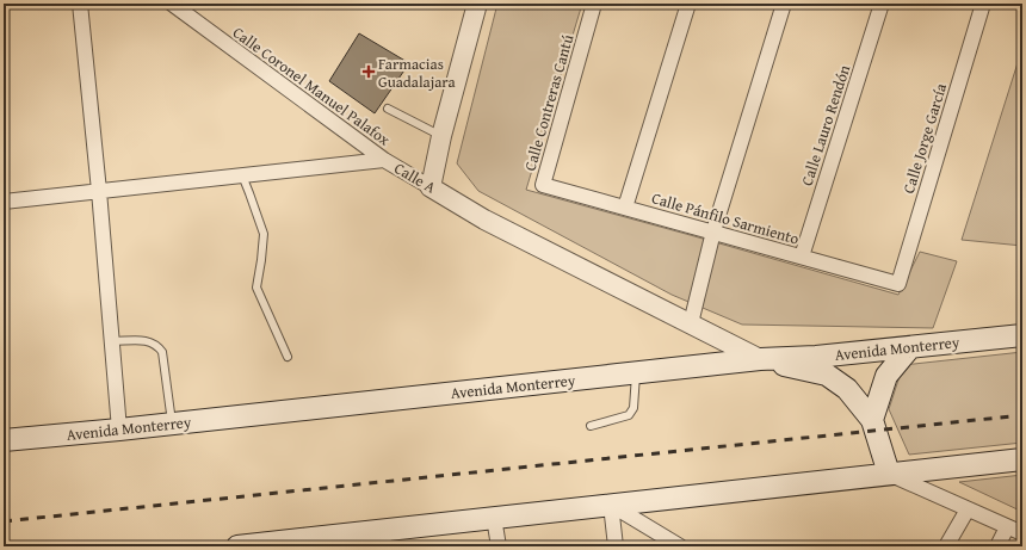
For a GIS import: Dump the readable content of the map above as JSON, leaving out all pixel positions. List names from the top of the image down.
{
  "streets": {
    "main road": ["Avenida Monterrey"],
    "street": [
      "Calle Coronel Manuel Palafox",
      "Calle Contreras Cantú",
      "Calle Lauro Rendón",
      "Calle Jorge García",
      "Calle A",
      "Calle Pánfilo Sarmiento"
    ]
  },
  "crossings": [
    ["Calle Coronel Manuel Palafox", "Calle A"],
    ["Calle Contreras Cantú", "Calle Pánfilo Sarmiento"],
    ["Calle Lauro Rendón", "Calle Pánfilo Sarmiento"],
    ["Calle Jorge García", "Calle Pánfilo Sarmiento"],
    ["Calle A", "Avenida Monterrey"]
  ],
  "places": {
    "health": ["Farmacias Guadalajara"]
  }
}
